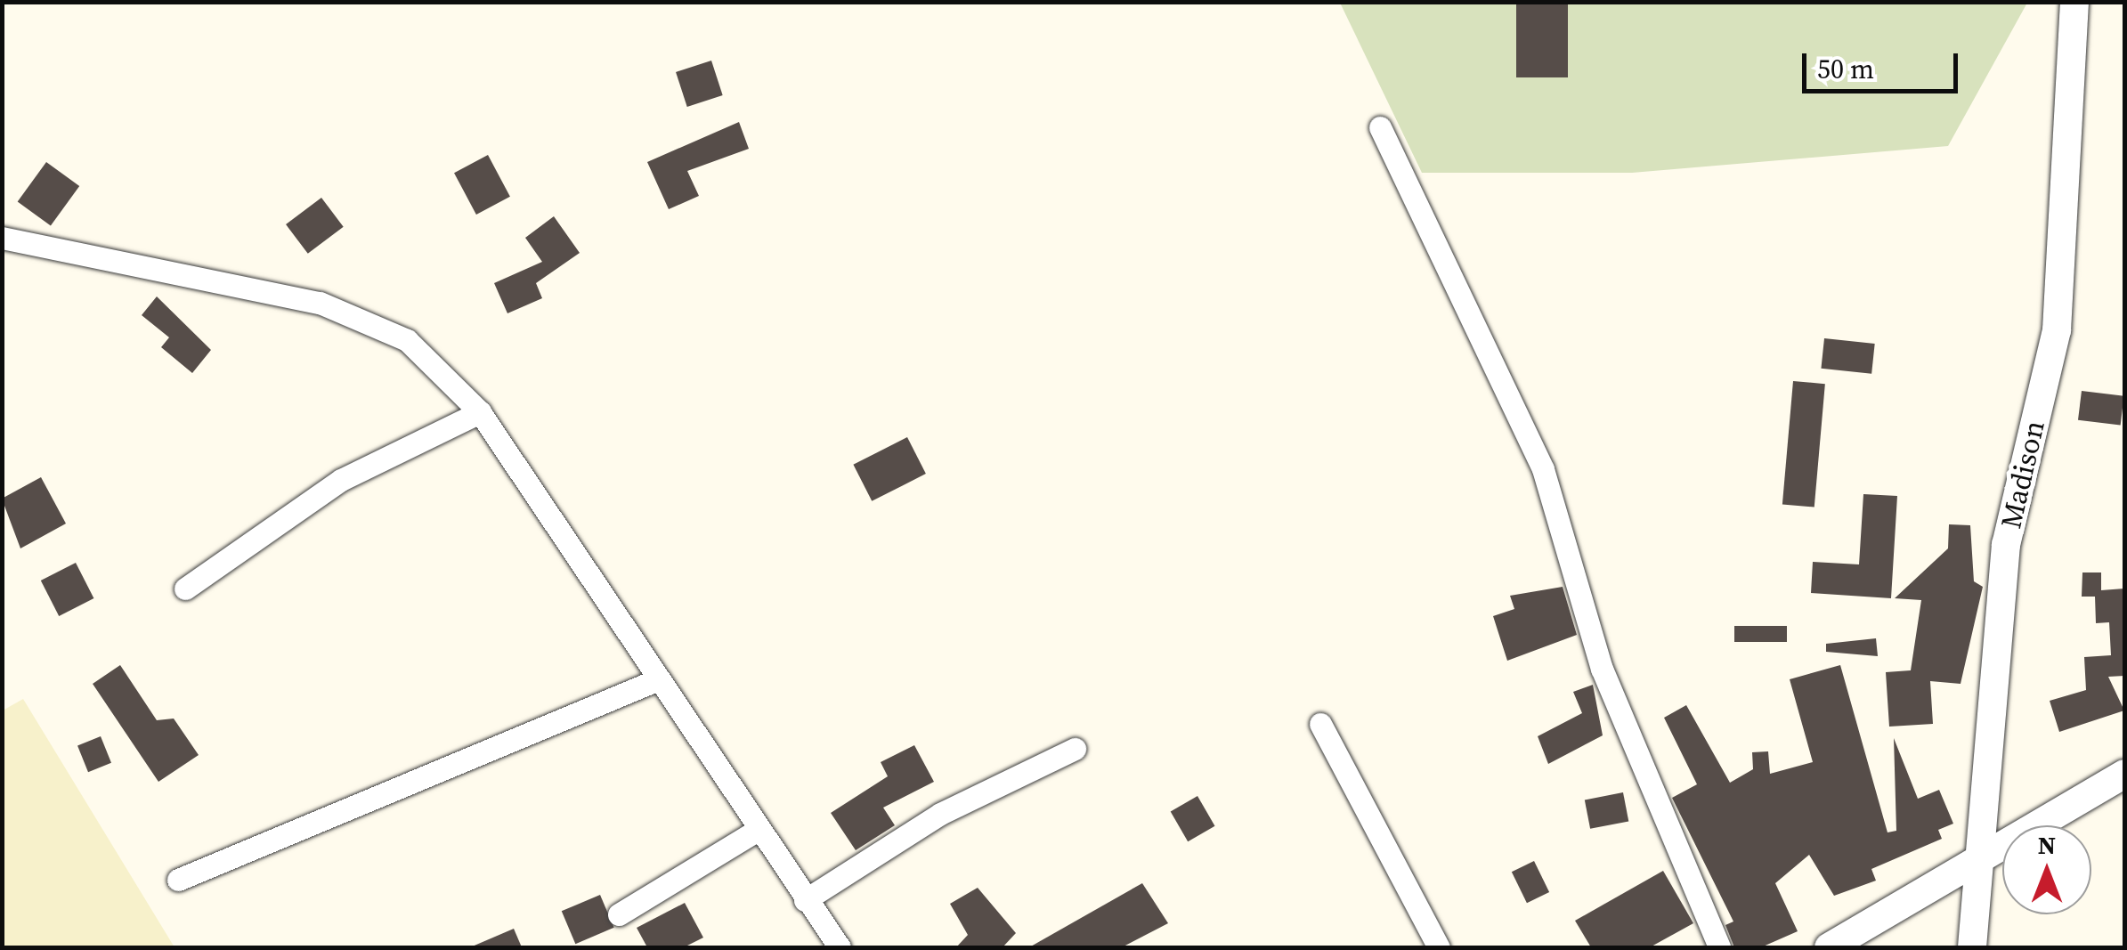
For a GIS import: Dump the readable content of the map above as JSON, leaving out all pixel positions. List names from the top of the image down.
{
  "streets": {
    "street": ["Madison"]
  },
  "scale_bar": "50 m",
  "north": "top"
}
